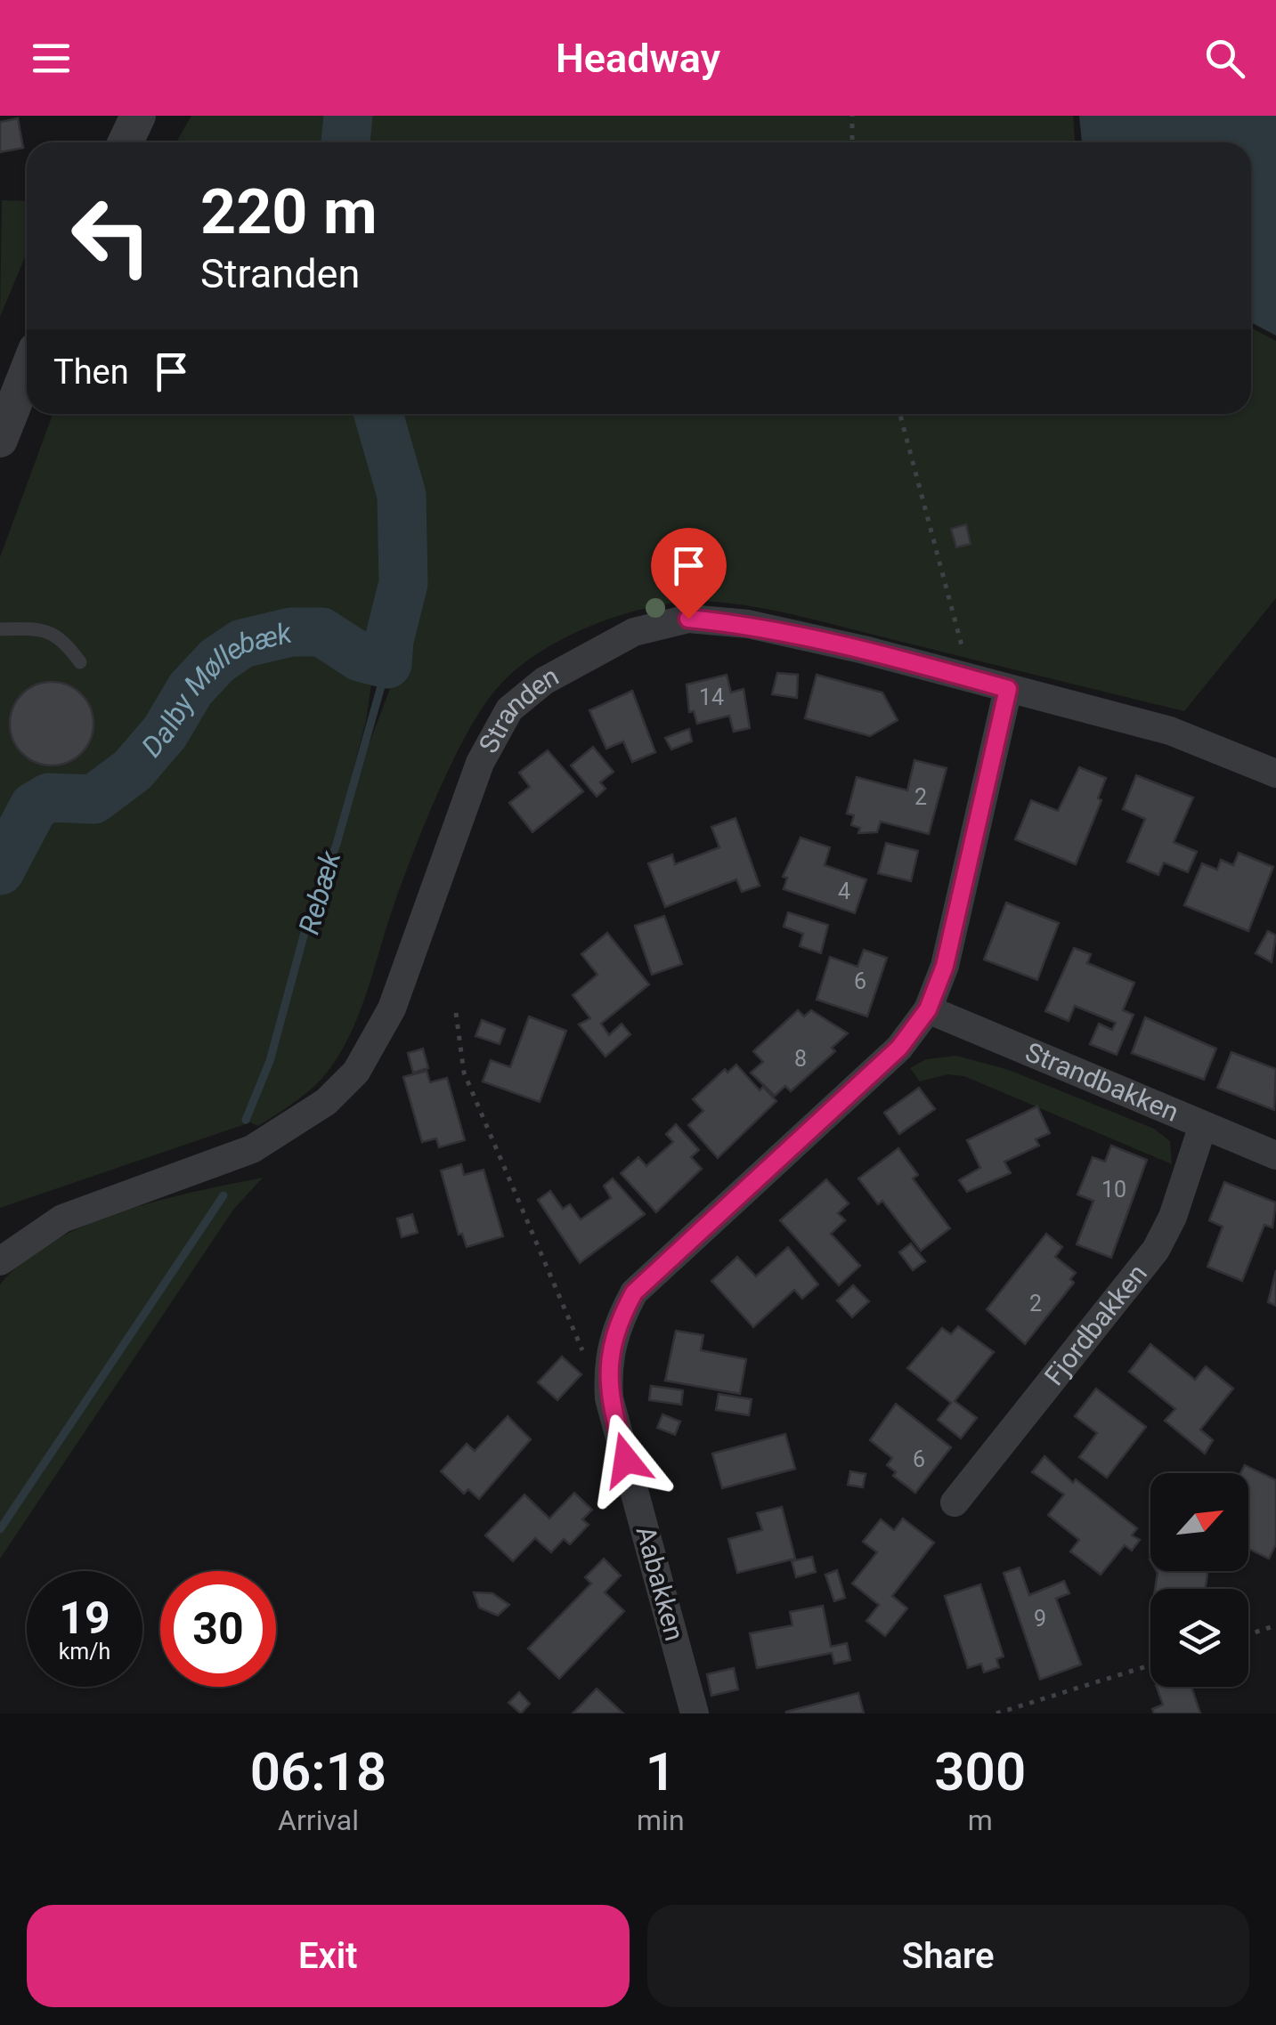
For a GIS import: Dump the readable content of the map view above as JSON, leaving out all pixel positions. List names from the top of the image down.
{
  "streets": {
    "street": [
      "Stranden",
      "Strandbakken",
      "Fjordbakken",
      "Aabakken"
    ]
  },
  "crossings": [
    ["Stranden", "Aabakken"],
    ["Strandbakken", "Fjordbakken"],
    ["Strandbakken", "Aabakken"]
  ],
  "water": ["Dalby Møllebæk", "Rebæk"],
  "house_numbers": [
    "14",
    "2",
    "4",
    "6",
    "8",
    "10",
    "2",
    "6",
    "9"
  ],
  "north": "top right",
  "page": {
    "header": "Headway",
    "turn": ["220 m", "Stranden"],
    "then": "Then",
    "speed": "19 km/h",
    "limit": "30",
    "eta": [
      "06:18",
      "Arrival",
      "1",
      "min",
      "300",
      "m"
    ],
    "buttons": ["Exit", "Share"]
  }
}
